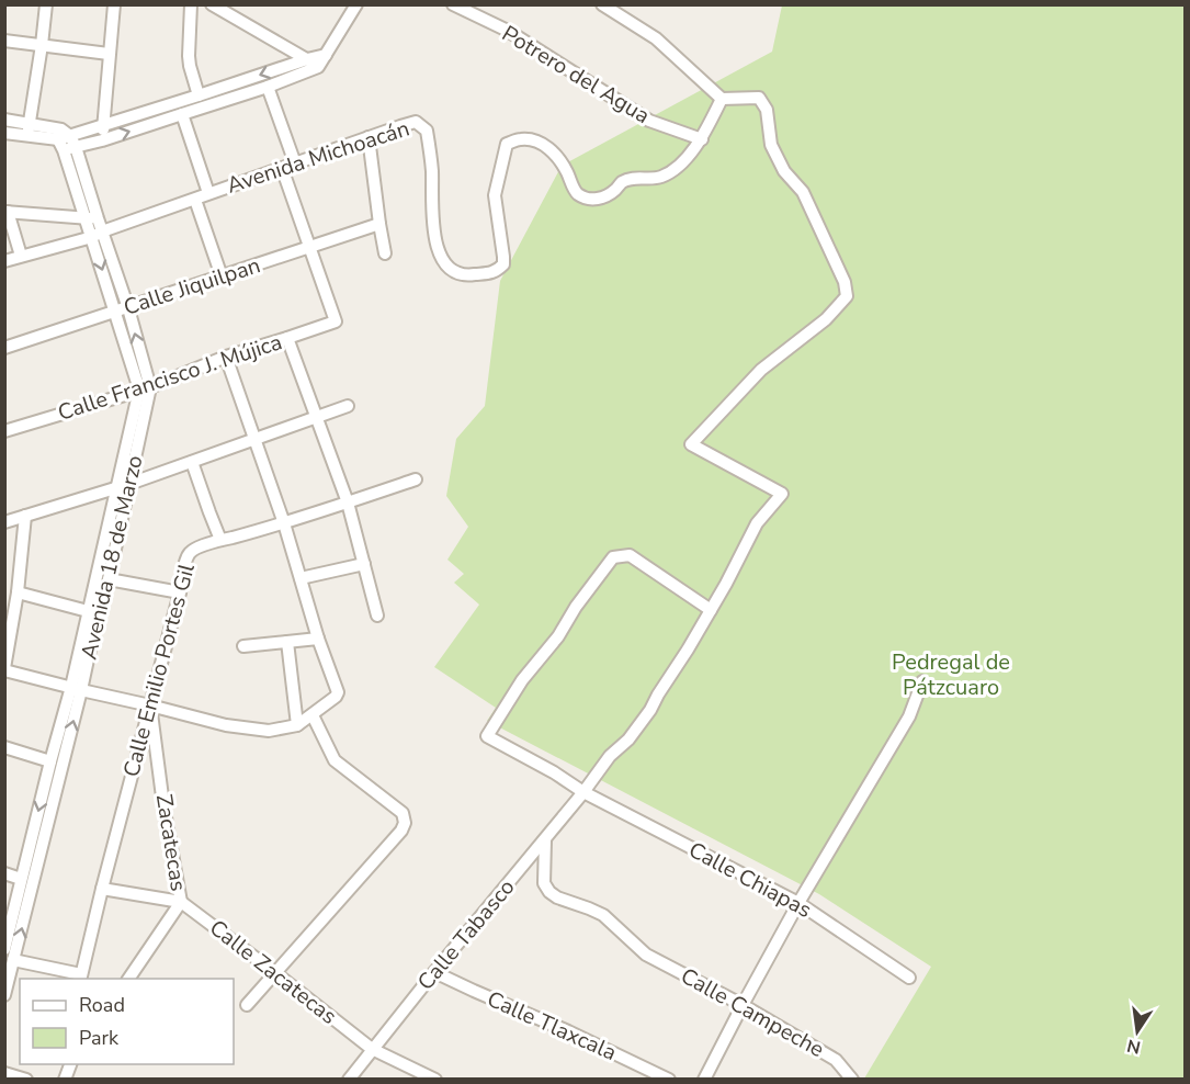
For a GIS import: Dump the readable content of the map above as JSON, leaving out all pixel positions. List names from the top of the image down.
{
  "streets": {
    "street": [
      "Potrero del Agua",
      "Avenida Michoacán",
      "Calle Jiquilpan",
      "Calle Francisco J. Mújica",
      "Avenida 18 de Marzo",
      "Calle Emilio Portes Gil",
      "Zacatecas",
      "Calle Chiapas",
      "Calle Tabasco",
      "Calle Zacatecas",
      "Calle Campeche",
      "Calle Tlaxcala"
    ]
  },
  "crossings": [
    ["Potrero del Agua", "Avenida Michoacán"],
    ["Avenida Michoacán", "Avenida 18 de Marzo"],
    ["Calle Jiquilpan", "Calle Francisco J. Mújica"],
    ["Calle Jiquilpan", "Avenida 18 de Marzo"],
    ["Calle Francisco J. Mújica", "Avenida 18 de Marzo"],
    ["Calle Emilio Portes Gil", "Zacatecas"],
    ["Calle Emilio Portes Gil", "Calle Zacatecas"],
    ["Zacatecas", "Calle Zacatecas"],
    ["Calle Chiapas", "Calle Tabasco"],
    ["Calle Tabasco", "Calle Zacatecas"],
    ["Calle Tabasco", "Calle Campeche"],
    ["Calle Tabasco", "Calle Tlaxcala"]
  ],
  "parks": ["Pedregal de Pátzcuaro"],
  "legend": ["Road", "Park"],
  "north": "bottom"
}
